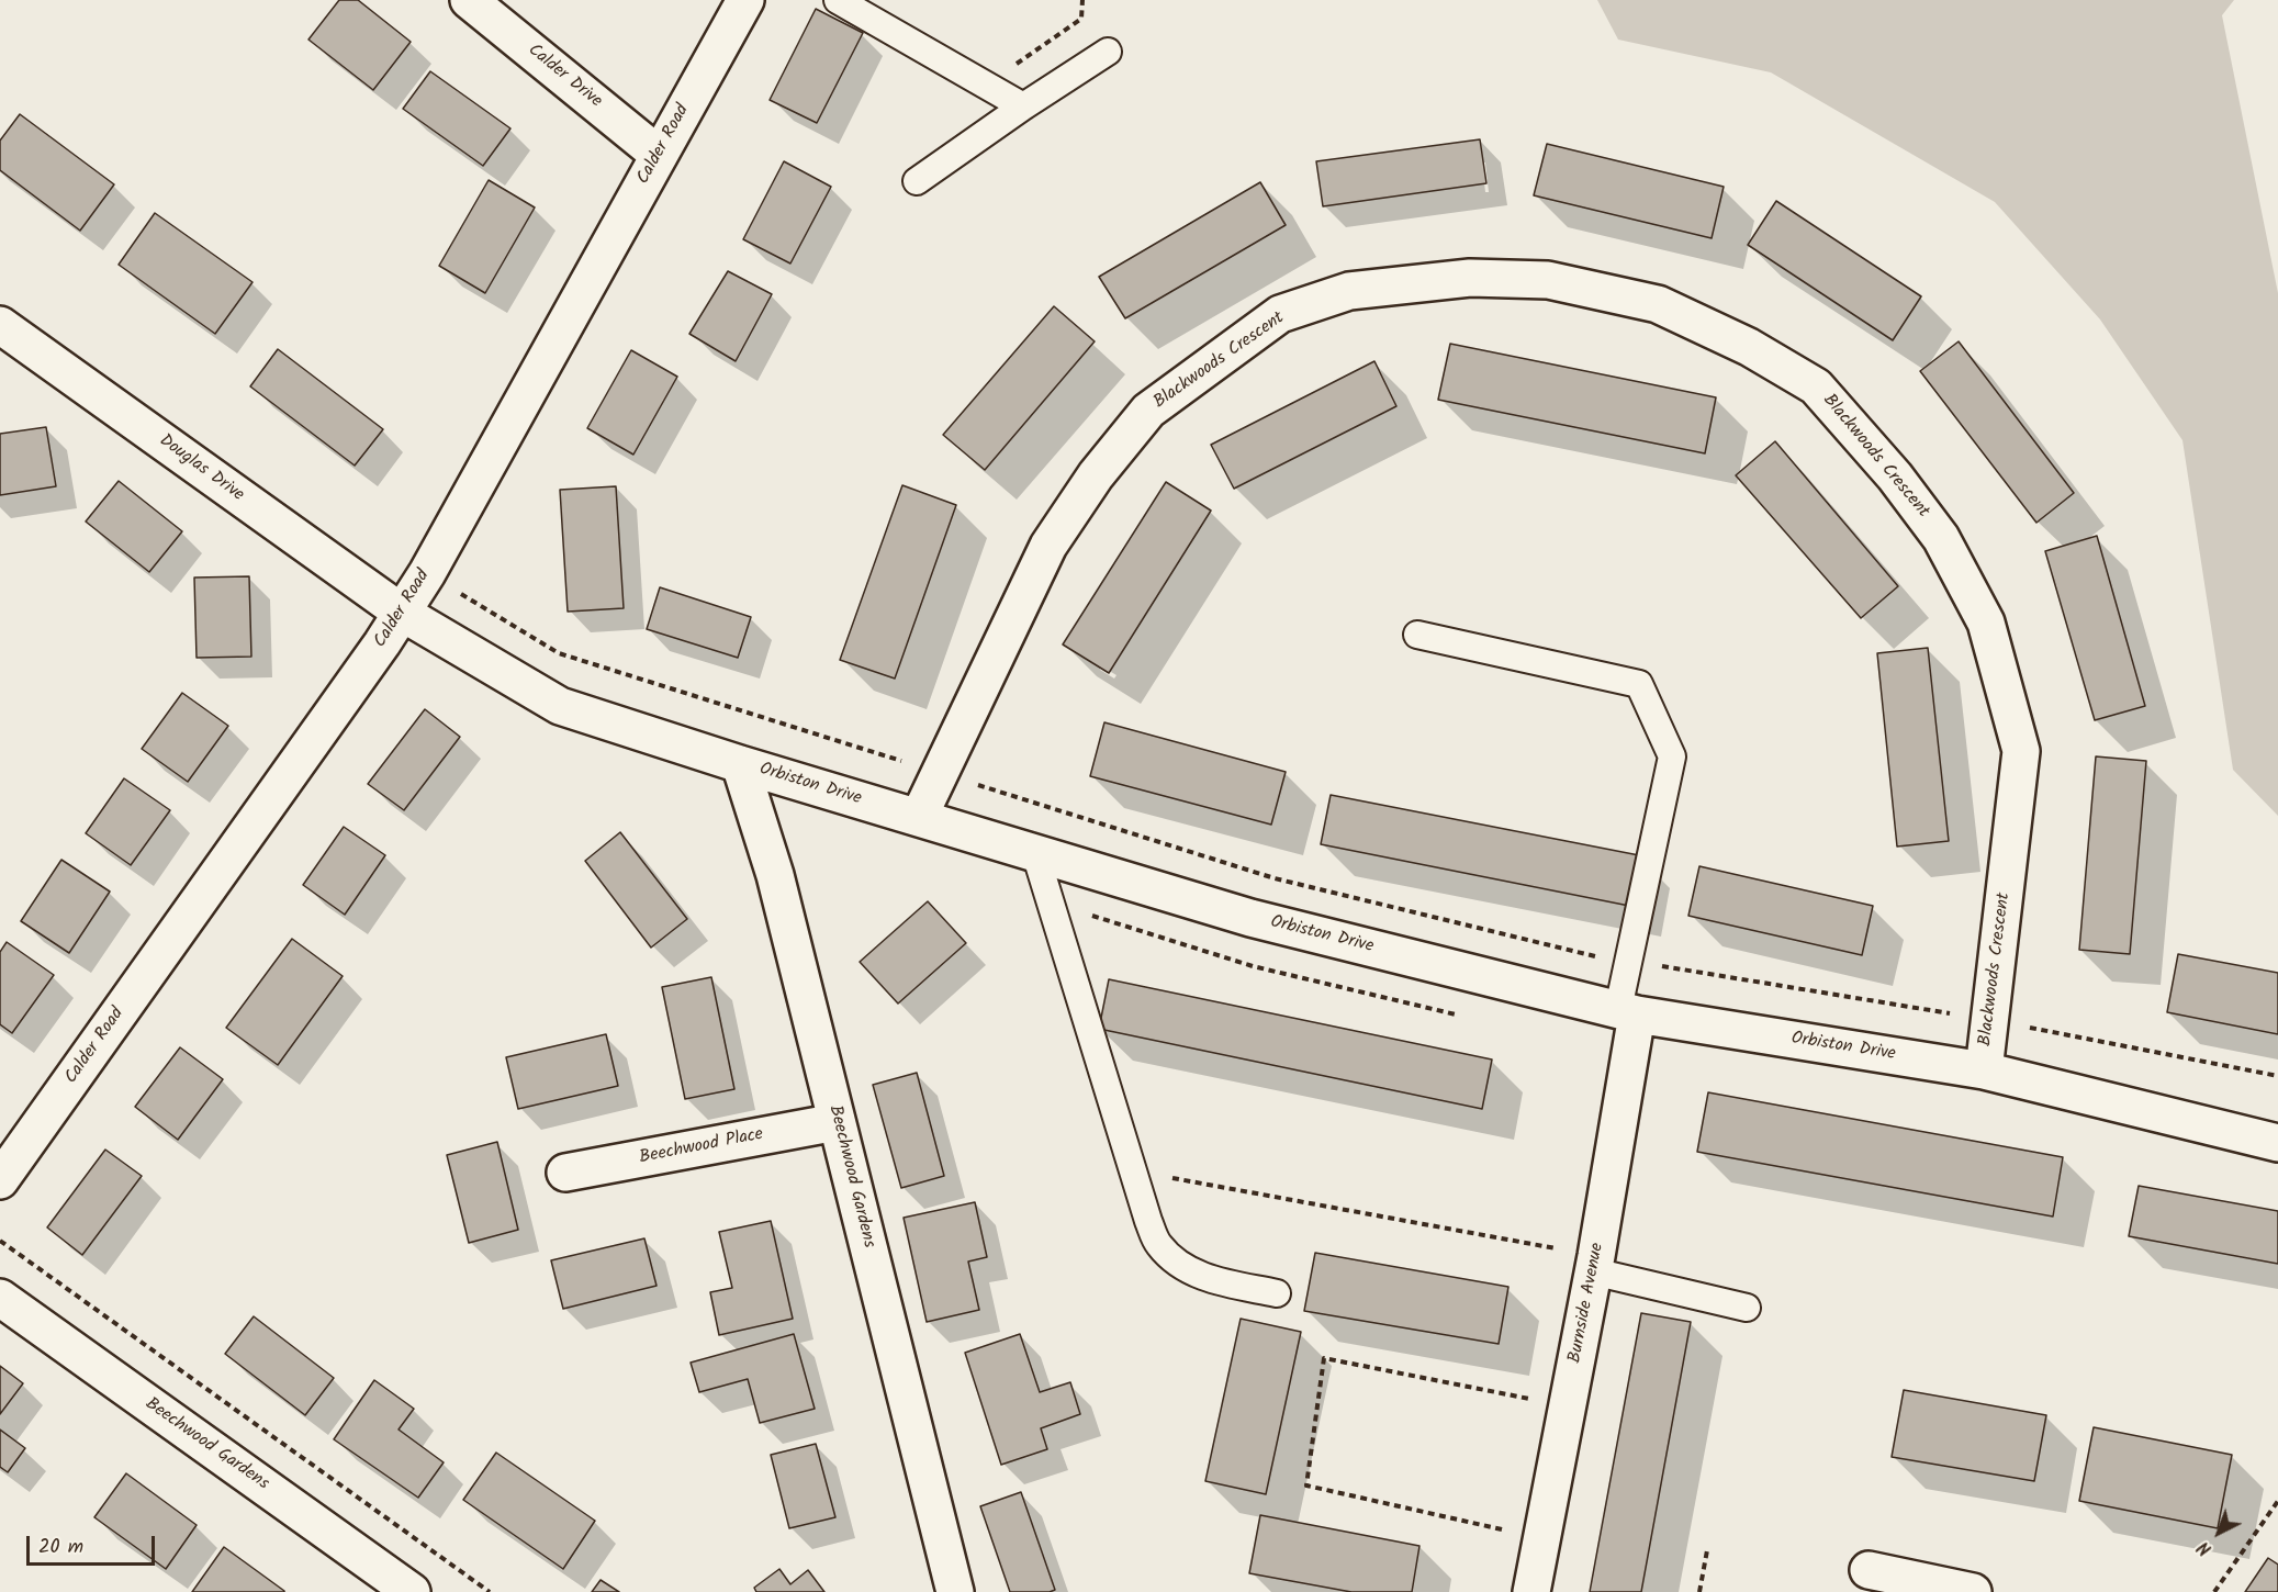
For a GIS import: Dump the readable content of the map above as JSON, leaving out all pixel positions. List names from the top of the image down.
{
  "streets": {
    "street": [
      "Calder Drive",
      "Calder Road",
      "Blackwoods Crescent",
      "Douglas Drive",
      "Orbiston Drive",
      "Beechwood Place",
      "Beechwood Gardens",
      "Burnside Avenue"
    ]
  },
  "crossings": [
    ["Calder Drive", "Calder Road"],
    ["Calder Road", "Douglas Drive"],
    ["Calder Road", "Orbiston Drive"],
    ["Blackwoods Crescent", "Orbiston Drive"],
    ["Douglas Drive", "Orbiston Drive"],
    ["Orbiston Drive", "Beechwood Gardens"],
    ["Orbiston Drive", "Burnside Avenue"],
    ["Beechwood Place", "Beechwood Gardens"]
  ],
  "scale_bar": "20 m",
  "north": "bottom left"
}
